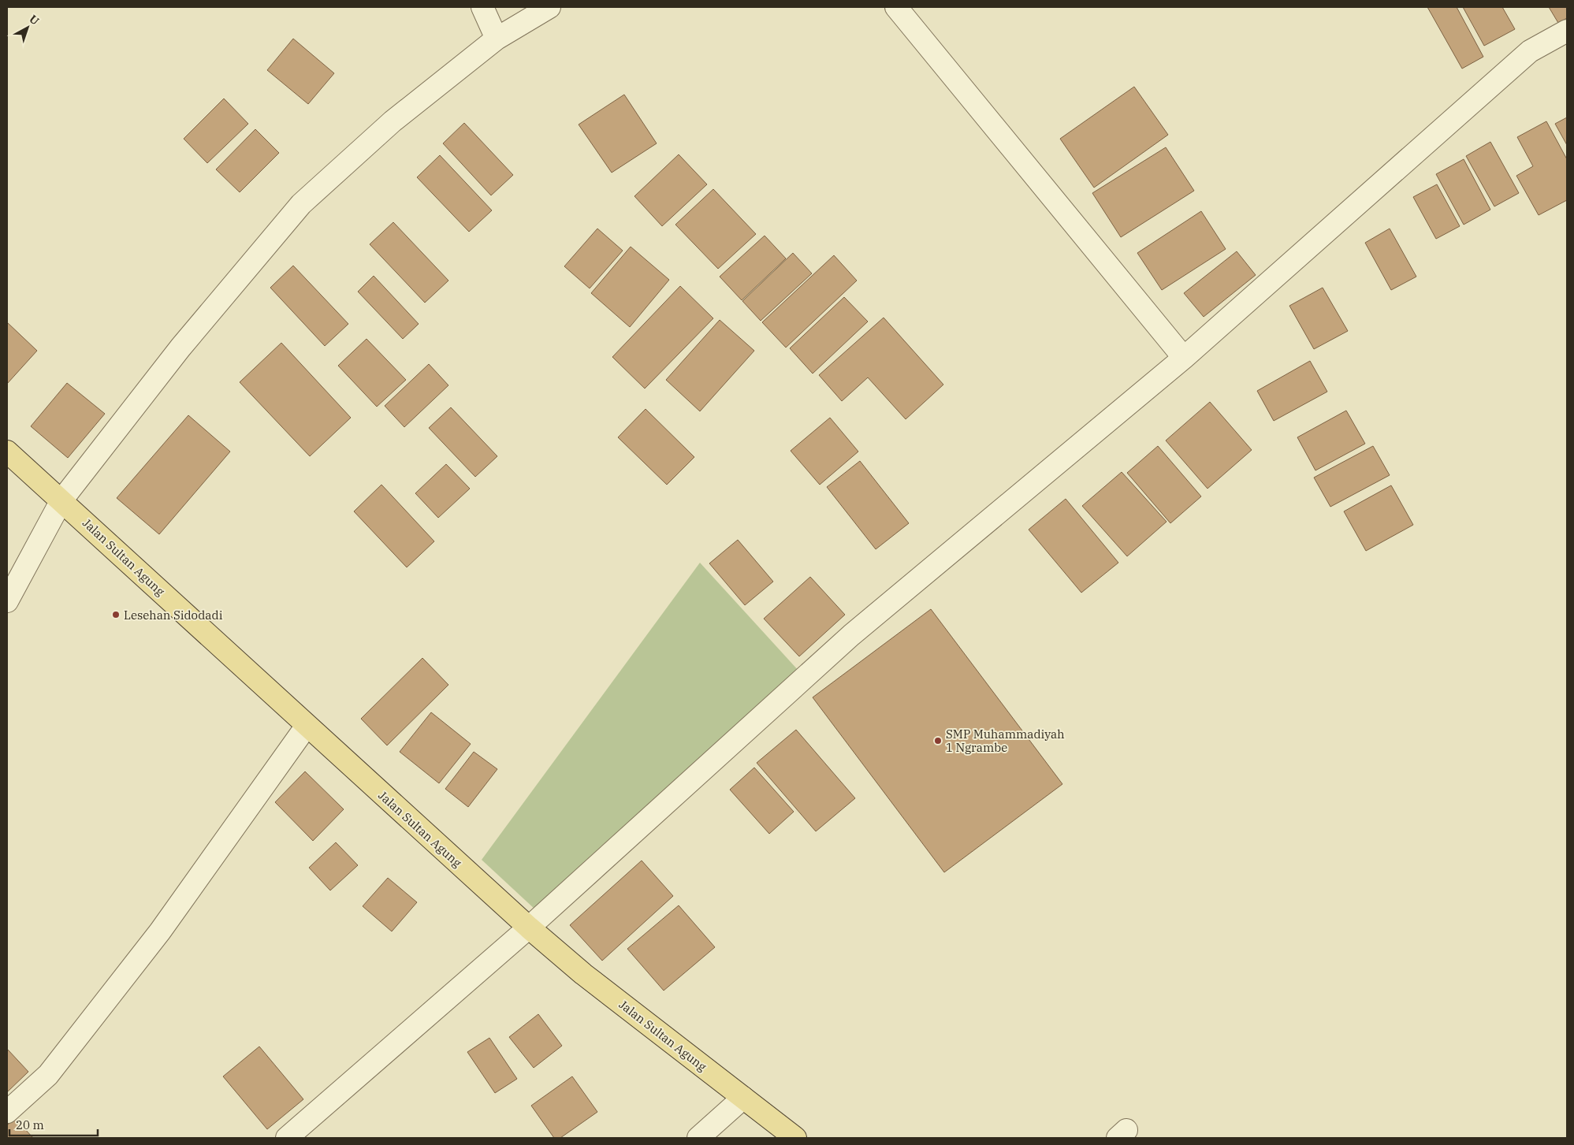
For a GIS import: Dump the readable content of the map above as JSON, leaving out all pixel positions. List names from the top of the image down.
{
  "streets": {
    "main road": ["Jalan Sultan Agung"]
  },
  "places": ["Lesehan Sidodadi", "SMP Muhammadiyah 1 Ngrambe"],
  "scale_bar": "20 m",
  "north": "top right"
}
